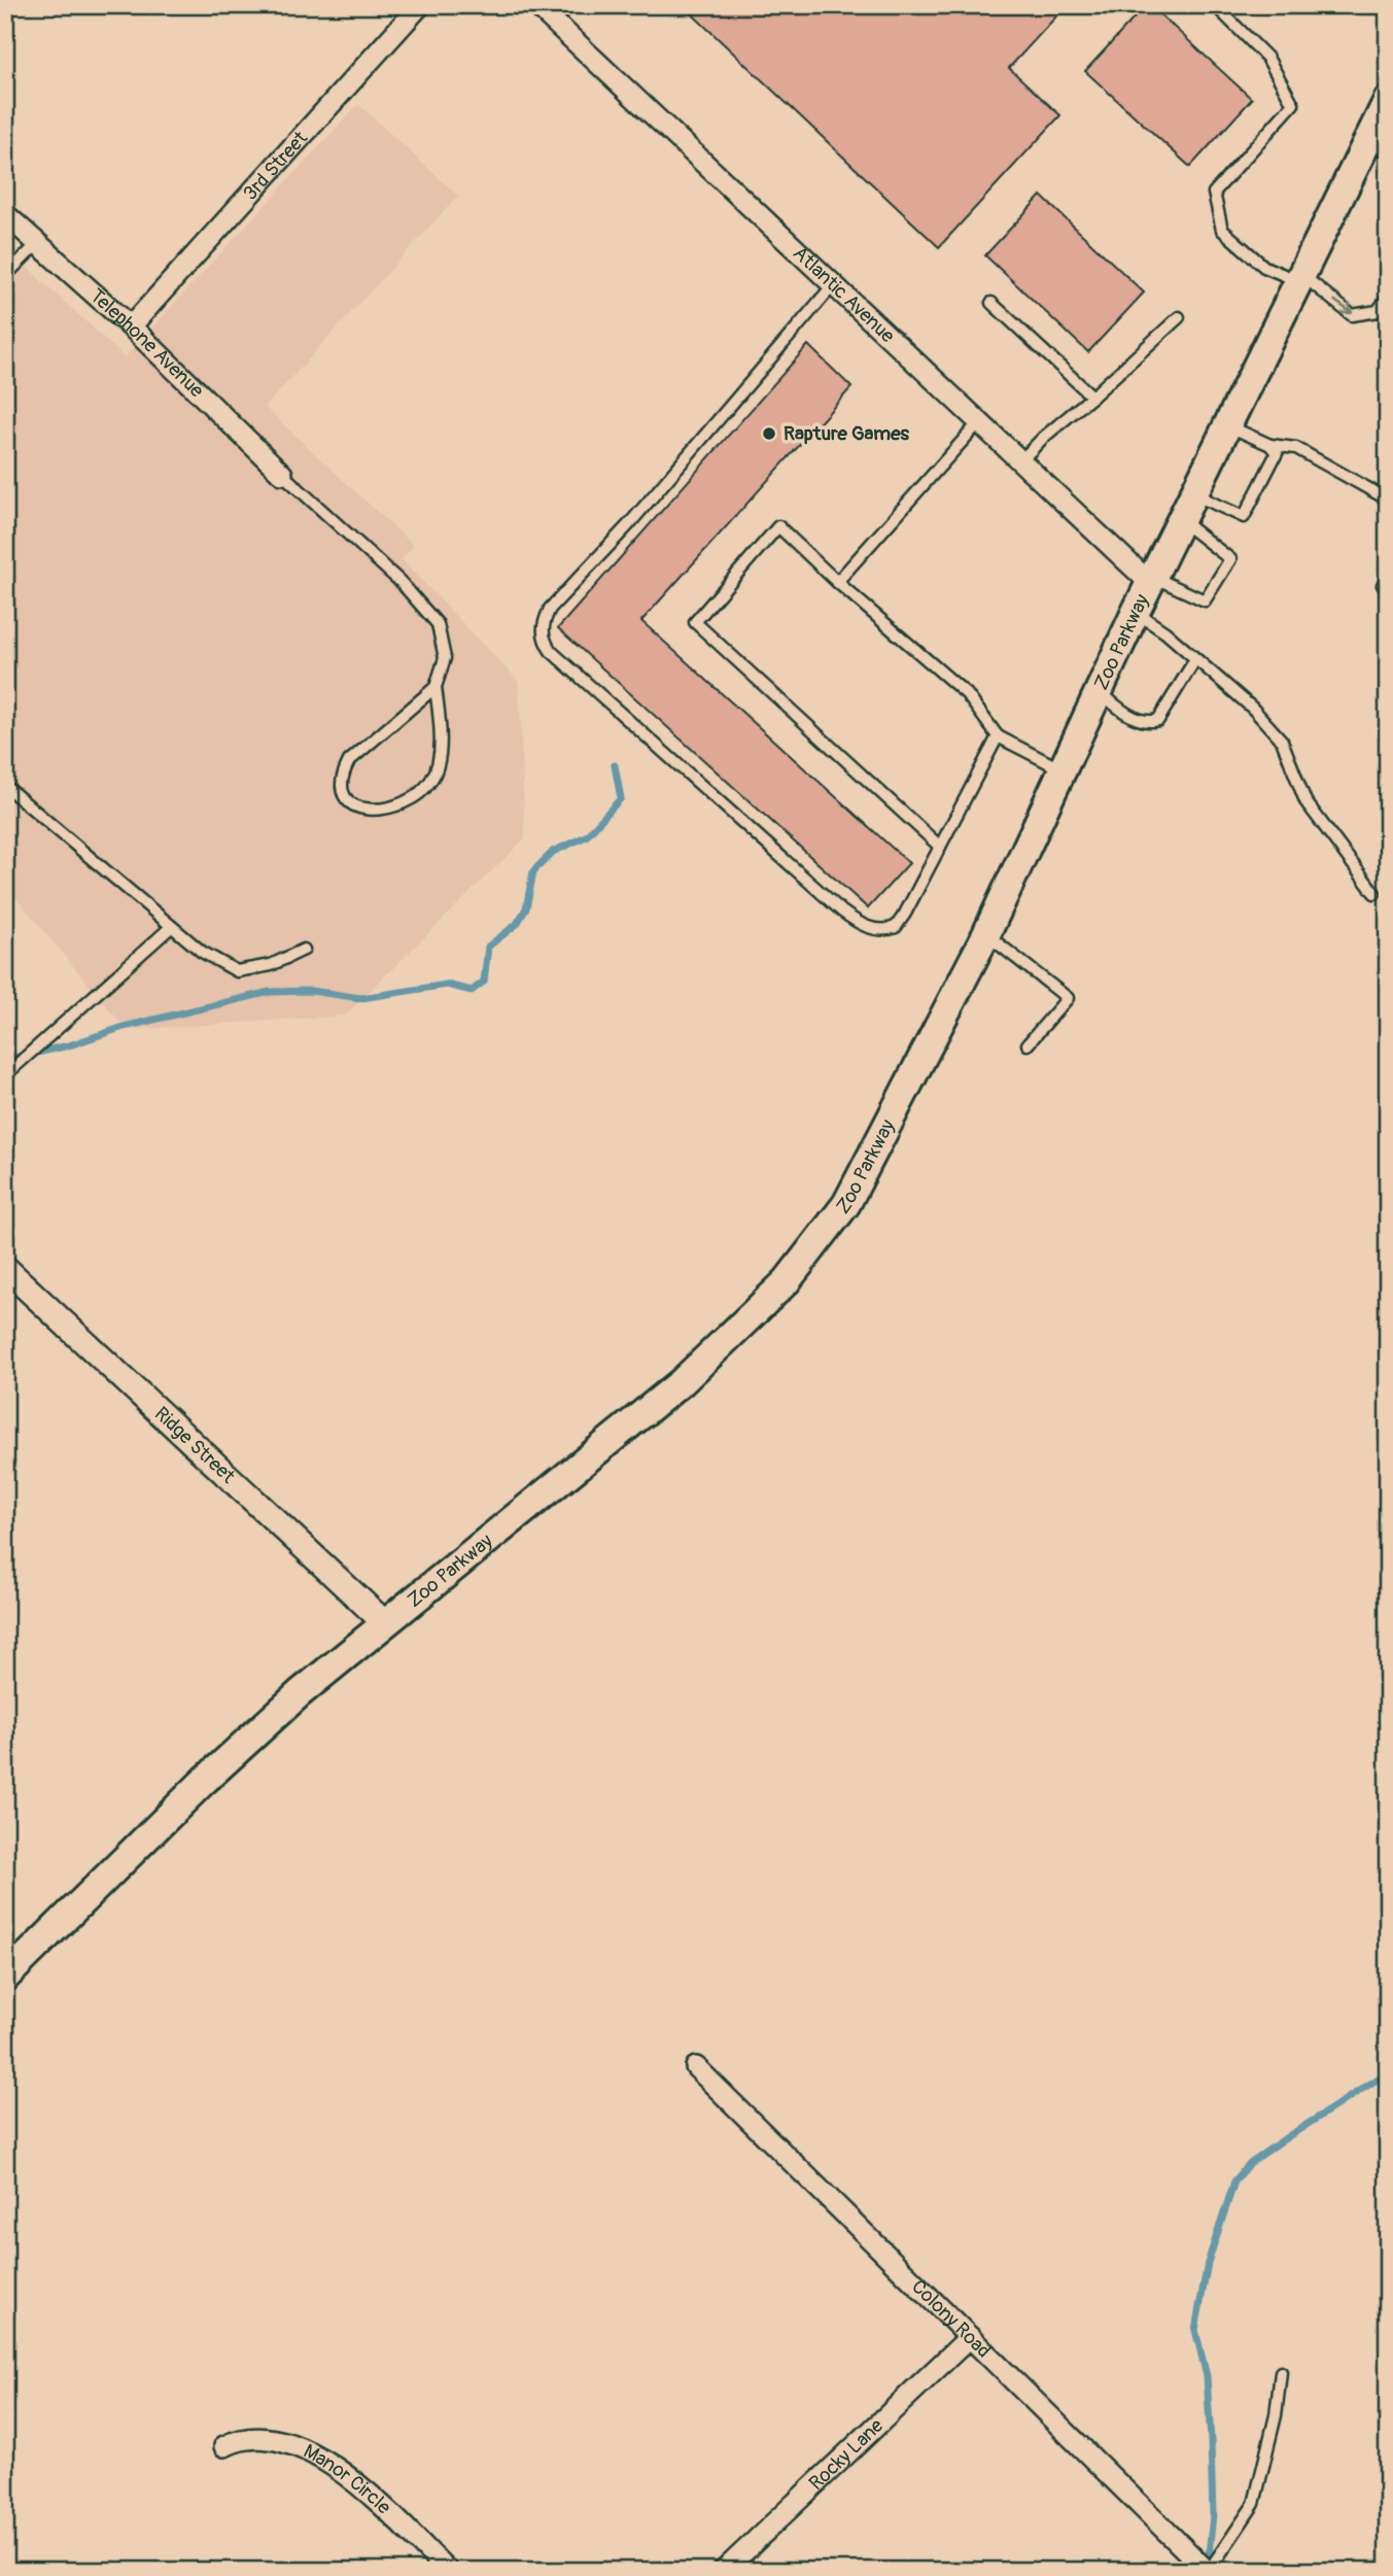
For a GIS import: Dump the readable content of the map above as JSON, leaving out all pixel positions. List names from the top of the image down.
{
  "streets": {
    "main road": ["Zoo Parkway"],
    "street": [
      "3rd Street",
      "Atlantic Avenue",
      "Telephone Avenue",
      "Ridge Street",
      "Colony Road",
      "Rocky Lane",
      "Manor Circle"
    ]
  },
  "crossings": [
    ["3rd Street", "Telephone Avenue"],
    ["Atlantic Avenue", "Zoo Parkway"],
    ["Zoo Parkway", "Ridge Street"],
    ["Colony Road", "Rocky Lane"]
  ],
  "places": ["Rapture Games"]
}
